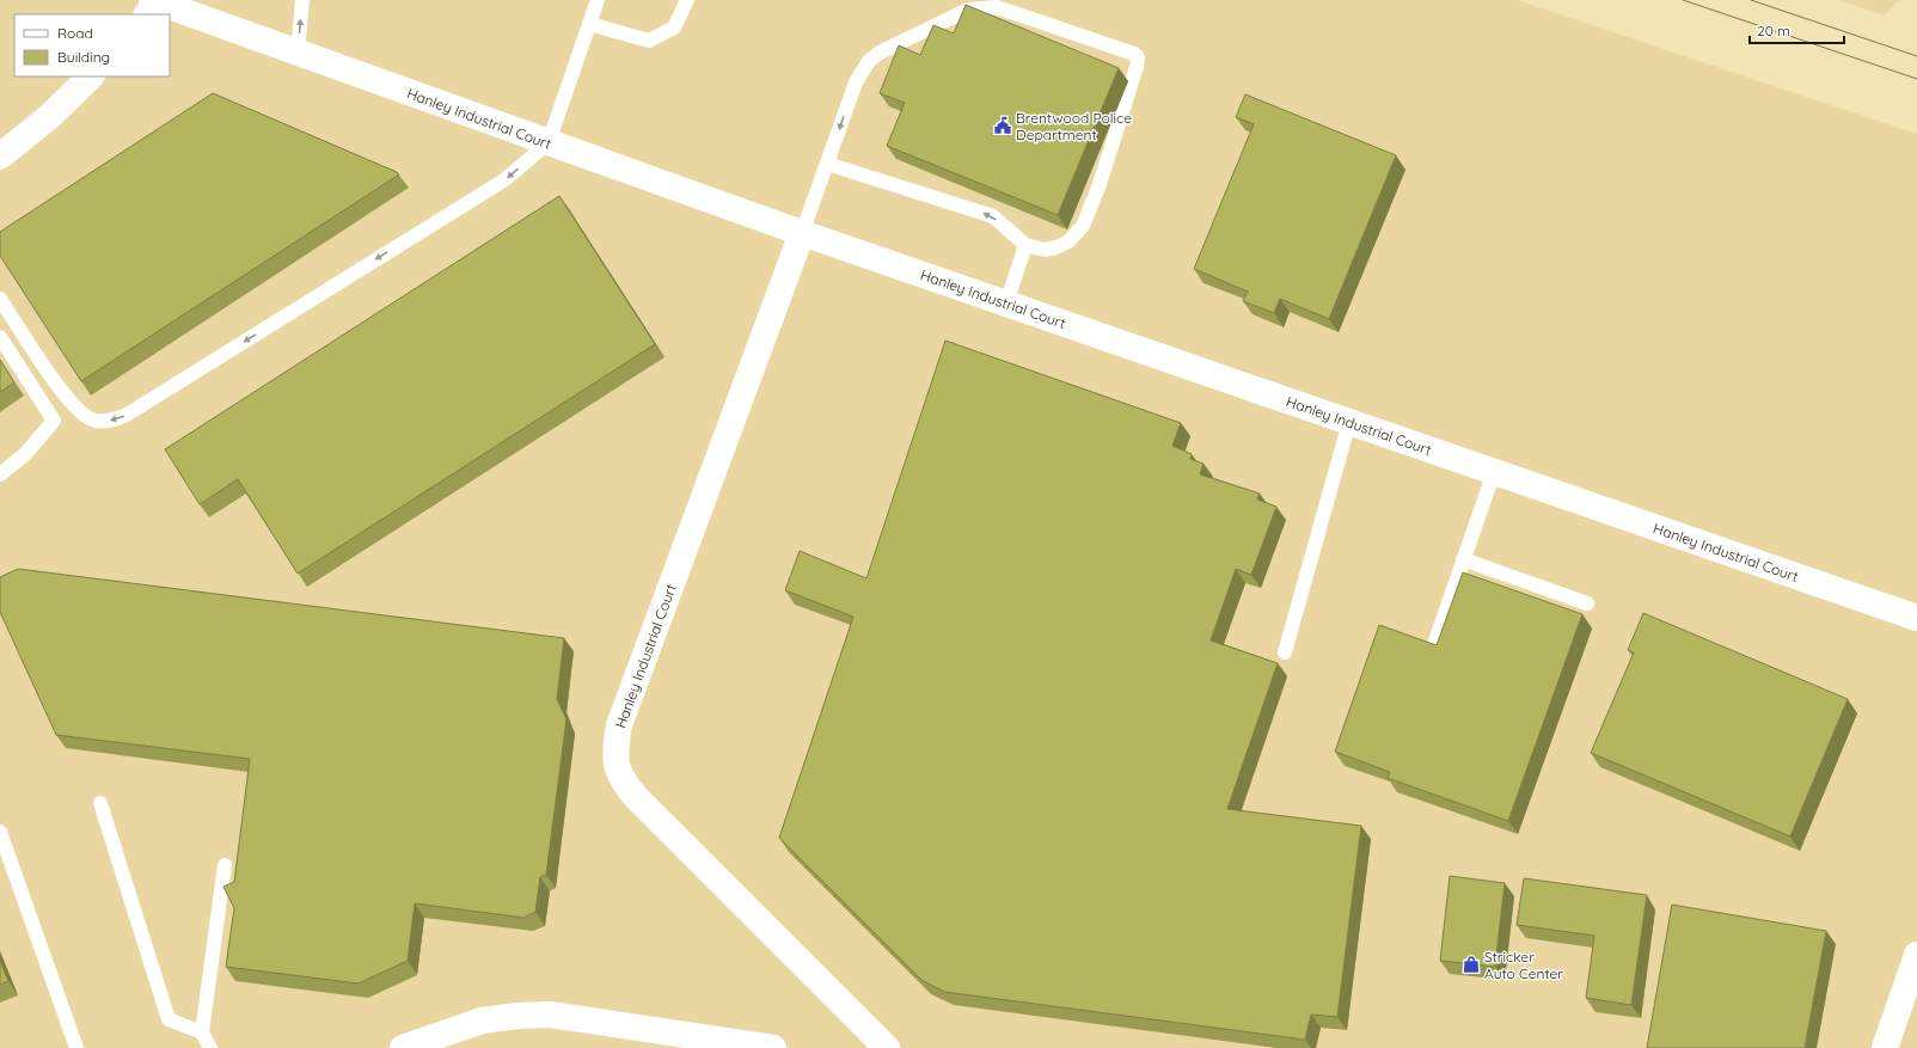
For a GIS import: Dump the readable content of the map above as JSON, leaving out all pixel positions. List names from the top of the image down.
{
  "streets": {
    "street": ["Hanley Industrial Court"]
  },
  "places": {
    "public building": ["Brentwood Police Department"],
    "shop": ["Stricker Auto Center"]
  },
  "legend": ["Road", "Building"],
  "scale_bar": "20 m"
}
